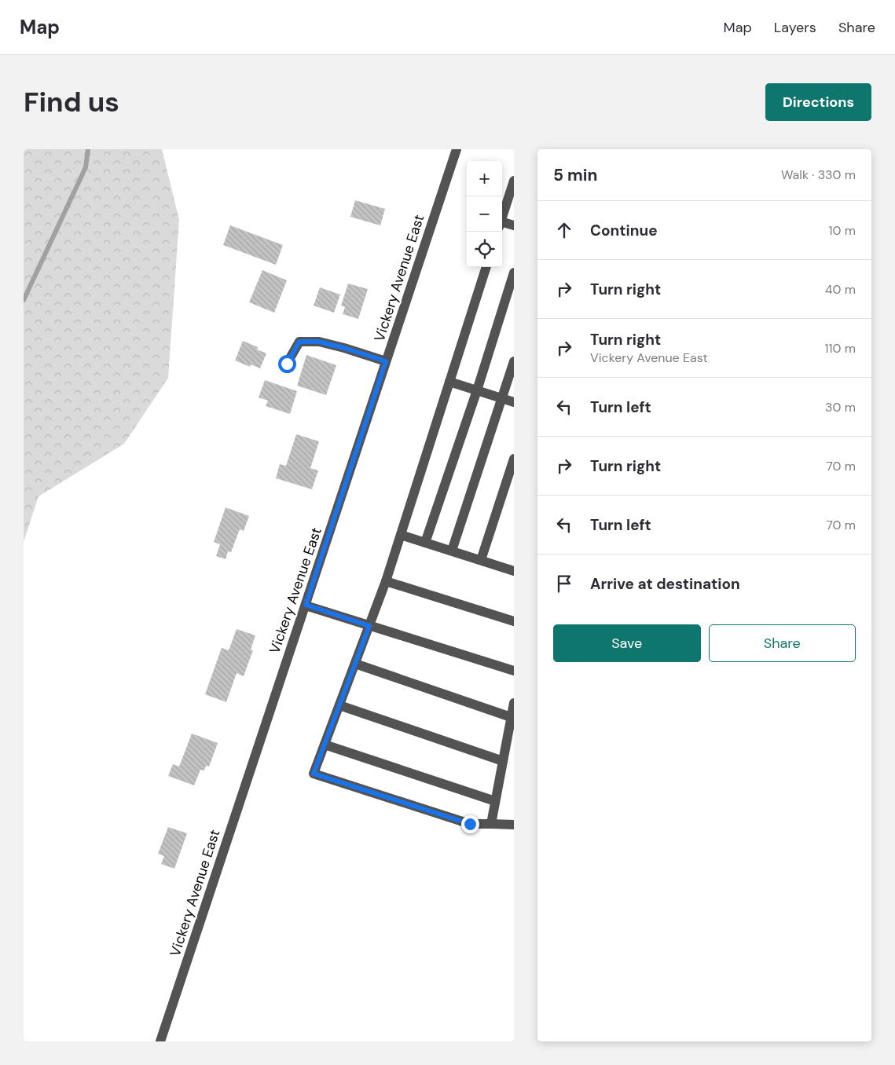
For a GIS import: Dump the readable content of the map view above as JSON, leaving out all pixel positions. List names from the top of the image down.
{
  "streets": {
    "street": ["Vickery Avenue East"]
  },
  "page": {
    "header": "Map",
    "nav": ["Map", "Layers", "Share"],
    "buttons": [
      "Directions",
      ["Save", "Share"]
    ],
    "title": "Find us",
    "heading": ["5 min", "Walk · 330 m"],
    "map_buttons": ["+", "−"],
    "list": [
      ["Continue", "10 m"],
      ["Turn right", "40 m"],
      ["Turn right", "Vickery Avenue East", "110 m"],
      ["Turn left", "30 m"],
      ["Turn right", "70 m"],
      ["Turn left", "70 m"],
      "Arrive at destination"
    ]
  }
}
